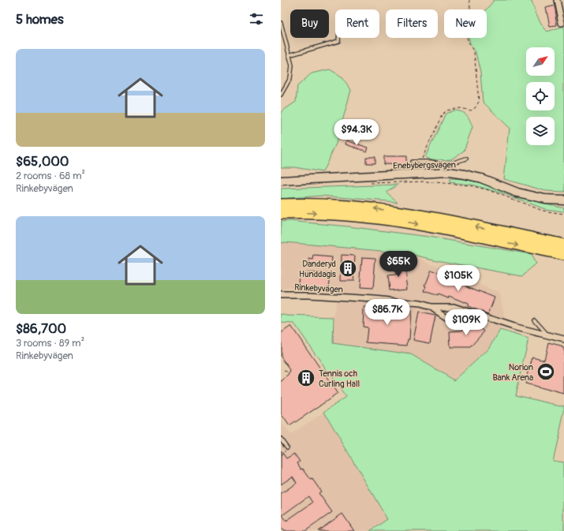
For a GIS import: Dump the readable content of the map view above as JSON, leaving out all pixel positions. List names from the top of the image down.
{
  "streets": {
    "main road": ["Enebybergsvägen"],
    "street": ["Rinkebyvägen"]
  },
  "places": {
    "building": ["Danderyd Hunddagis", "Tennis och Curling Hall"],
    "sports": ["Norion Bank Arena"]
  },
  "north": "top right",
  "page": {
    "heading": "5 homes",
    "chip": [
      "Buy",
      "Rent",
      "Filters",
      "New"
    ],
    "list": [
      {
        "name": "$65,000",
        "note": "2 rooms · 68 m² · Rinkebyvägen"
      },
      {
        "name": "$86,700",
        "note": "3 rooms · 89 m² · Rinkebyvägen"
      }
    ],
    "price": [
      "$94.3K",
      "$65K",
      "$105K",
      "$86.7K",
      "$109K"
    ]
  }
}
